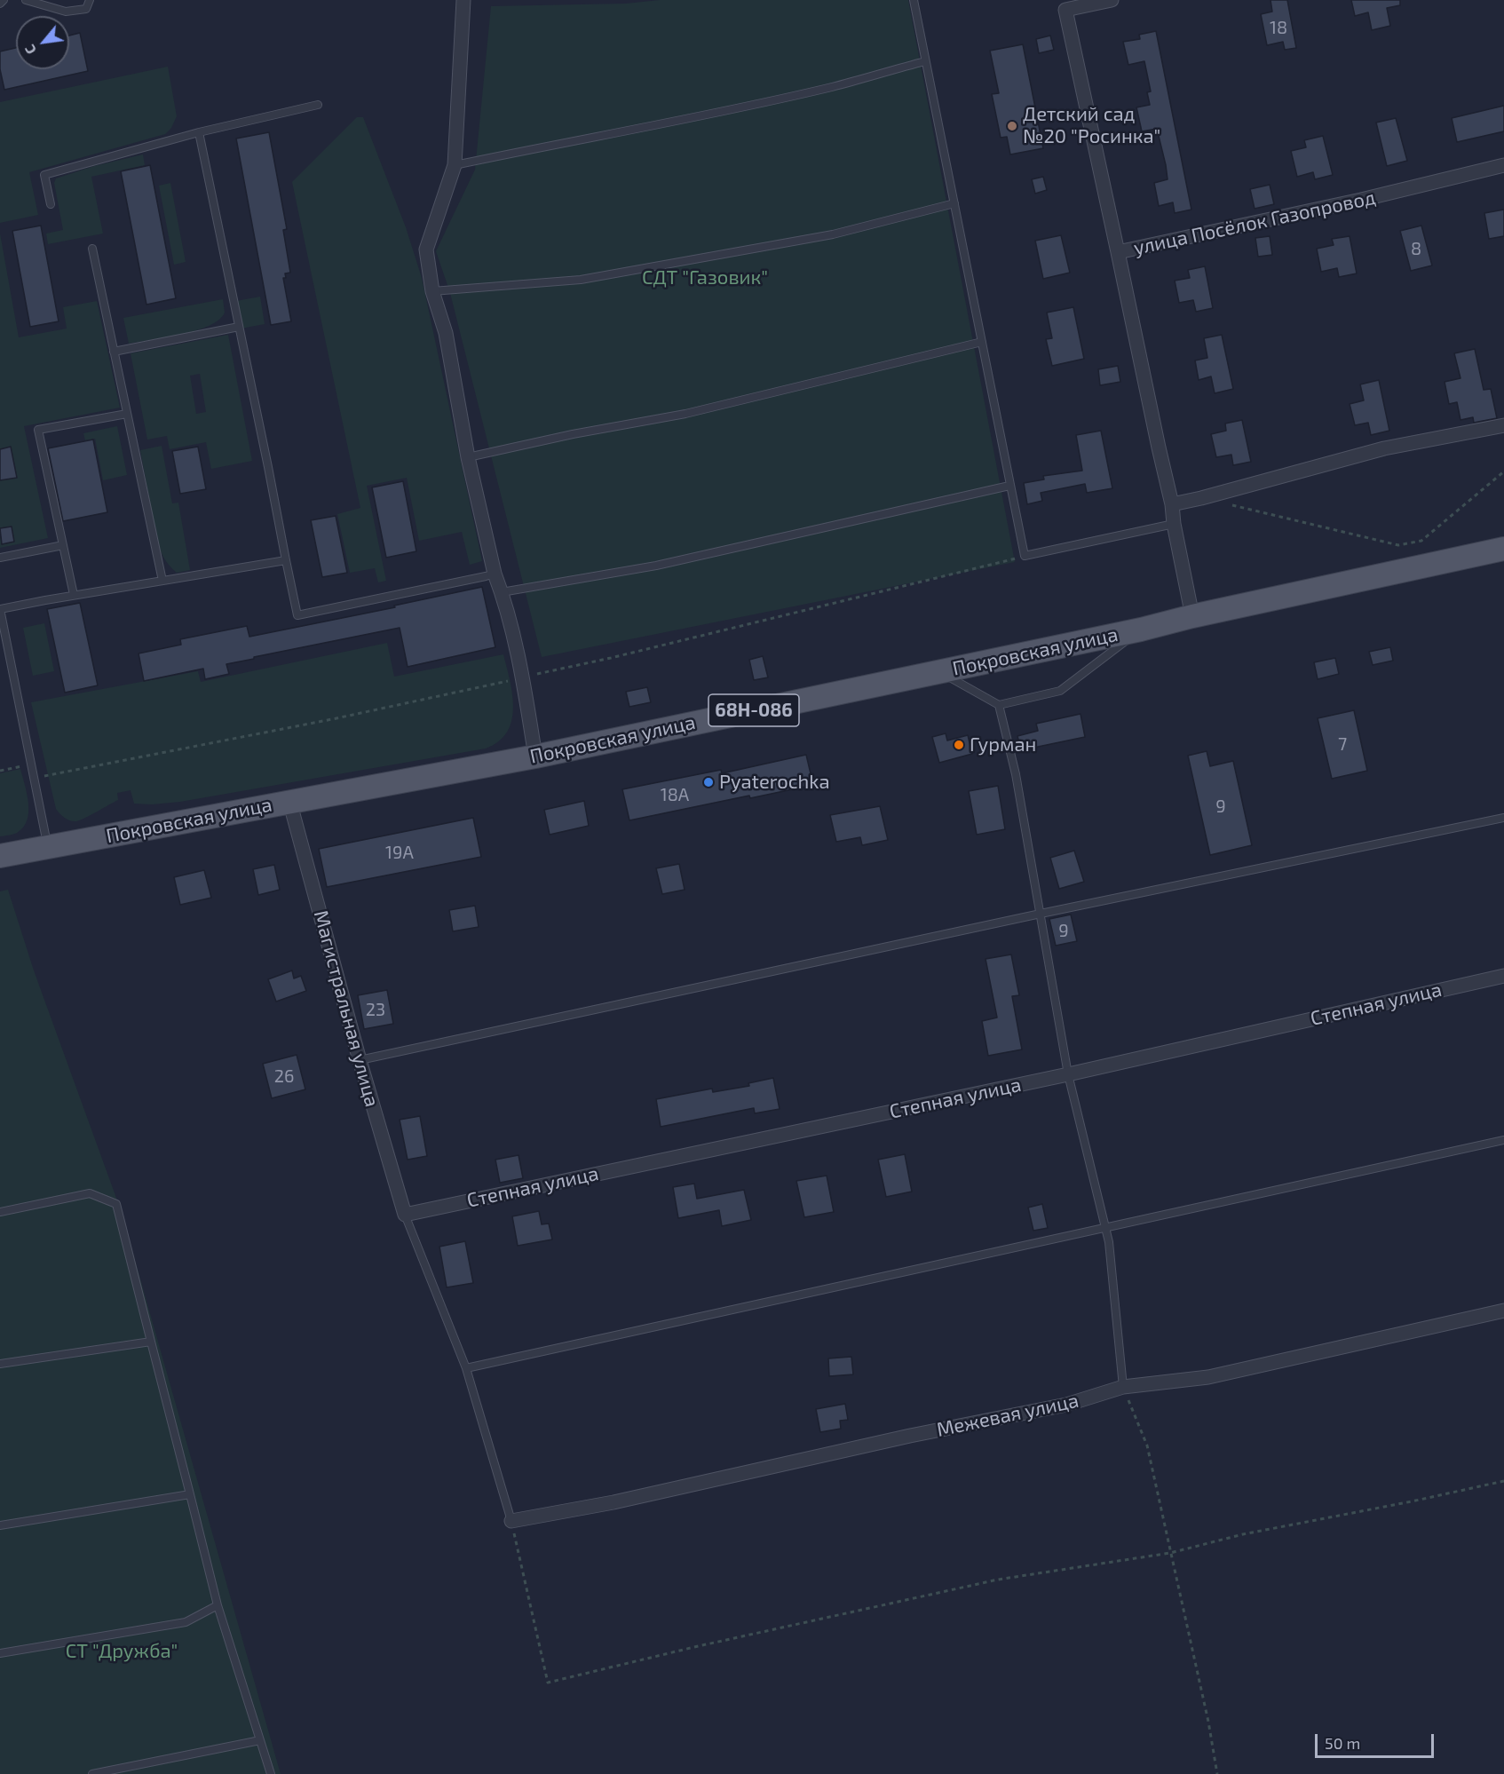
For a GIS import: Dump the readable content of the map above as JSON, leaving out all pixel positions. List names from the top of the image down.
{
  "streets": {
    "main road": ["Покровская улица", "68Н-086"],
    "street": [
      "улица Посёлок Газопровод",
      "Степная улица",
      "Магистральная улица",
      "Межевая улица"
    ]
  },
  "crossings": [
    ["улица Посёлок Газопровод", "Покровская улица"],
    ["Покровская улица", "Магистральная улица"],
    ["Степная улица", "Магистральная улица"]
  ],
  "parks": ["СДТ \"Газовик\"", "СТ \"Дружба\""],
  "places": ["Детский сад №20 \"Росинка\"", "Гурман", "Pyaterochka"],
  "house_numbers": [
    "18",
    "8",
    "7",
    "18А",
    "9",
    "19А",
    "9",
    "23",
    "26"
  ],
  "scale_bar": "50 m",
  "north": "bottom left"
}
